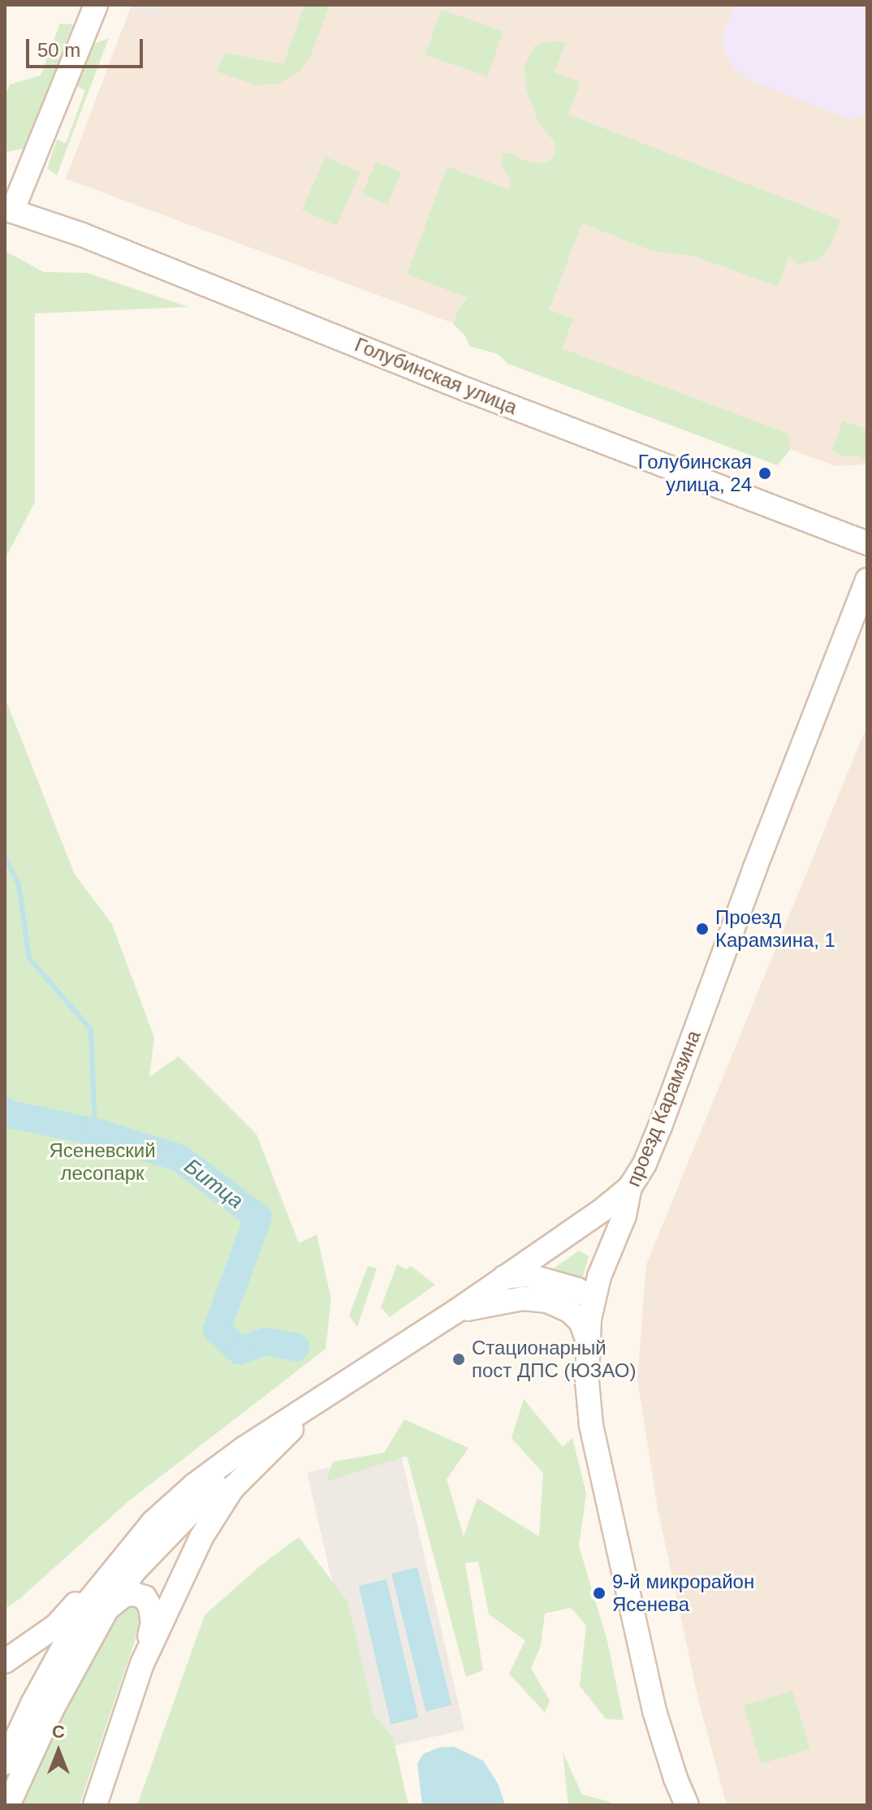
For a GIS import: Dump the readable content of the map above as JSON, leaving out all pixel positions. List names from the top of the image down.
{
  "streets": {
    "main road": ["Голубинская улица", "проезд Карамзина"]
  },
  "water": ["Битца"],
  "parks": ["Ясеневский лесопарк"],
  "places": [
    "Голубинская улица, 24",
    "Проезд Карамзина, 1",
    "Стационарный пост ДПС (ЮЗАО)",
    "9-й микрорайон Ясенева"
  ],
  "scale_bar": "50 m",
  "north": "top"
}
